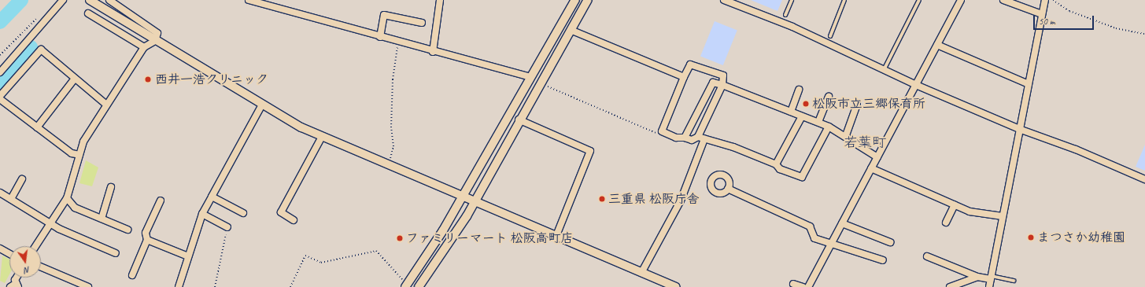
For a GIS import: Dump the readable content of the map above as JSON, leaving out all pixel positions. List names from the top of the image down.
{
  "districts": ["若葉町"],
  "places": [
    "西井一浩クリニック",
    "松阪市立三郷保育所",
    "三重県 松阪庁舎",
    "まつさか幼稚園",
    "ファミリーマート 松阪高町店"
  ],
  "scale_bar": "50 m",
  "north": "bottom"
}
